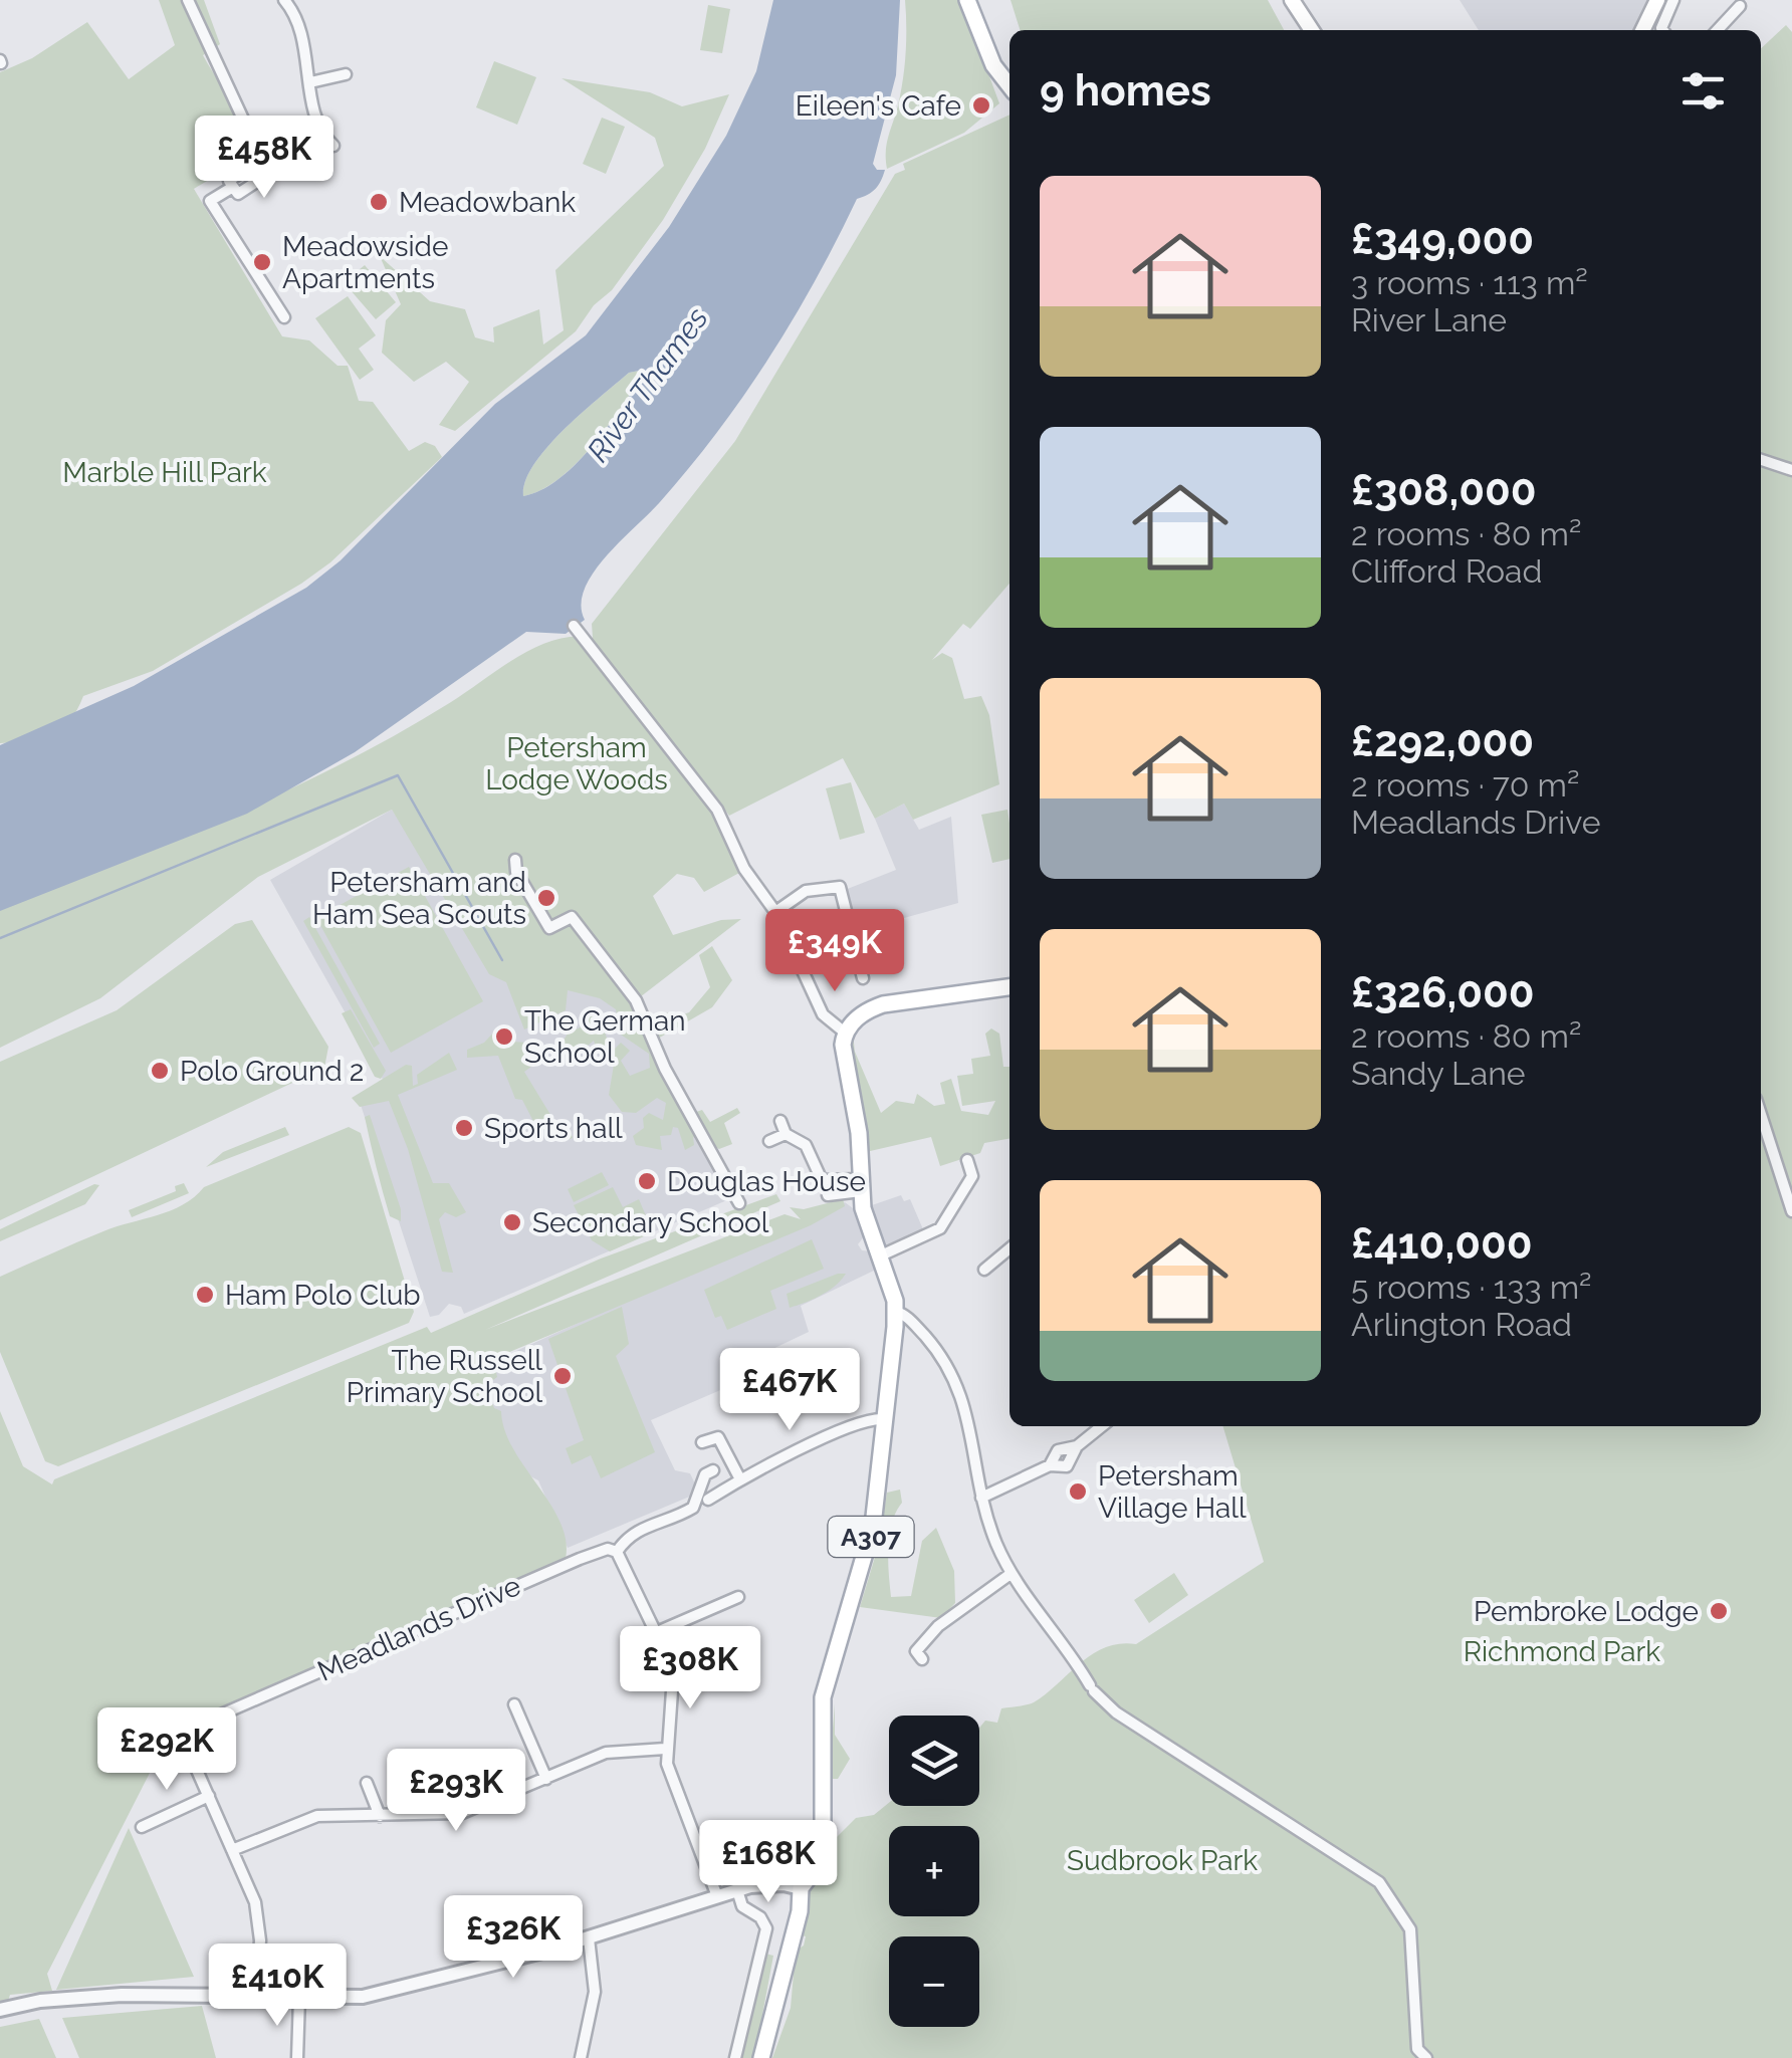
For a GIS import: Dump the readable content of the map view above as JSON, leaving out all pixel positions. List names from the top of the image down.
{
  "streets": {
    "main road": ["A307"],
    "street": ["Meadlands Drive"]
  },
  "crossings": [
    ["A307", "Meadlands Drive"]
  ],
  "water": ["River Thames"],
  "parks": [
    "Marble Hill Park",
    "Petersham Lodge Woods",
    "Richmond Park",
    "Sudbrook Park"
  ],
  "places": [
    "Eileen's Cafe",
    "Meadowbank",
    "Meadowside Apartments",
    "Petersham and Ham Sea Scouts",
    "The German School",
    "Polo Ground 2",
    "Sports hall",
    "Douglas House",
    "Secondary School",
    "Ham Polo Club",
    "The Russell Primary School",
    "Petersham Village Hall",
    "Pembroke Lodge"
  ],
  "page": {
    "heading": "9 homes",
    "price": [
      "£458K",
      "£349K",
      "£467K",
      "£308K",
      "£292K",
      "£293K",
      "£168K",
      "£326K",
      "£410K"
    ],
    "list": [
      {
        "name": "£349,000",
        "note": "3 rooms · 113 m² · River Lane"
      },
      {
        "name": "£308,000",
        "note": "2 rooms · 80 m² · Clifford Road"
      },
      {
        "name": "£292,000",
        "note": "2 rooms · 70 m² · Meadlands Drive"
      },
      {
        "name": "£326,000",
        "note": "2 rooms · 80 m² · Sandy Lane"
      },
      {
        "name": "£410,000",
        "note": "5 rooms · 133 m² · Arlington Road"
      }
    ],
    "map_buttons": ["+", "−"]
  }
}
